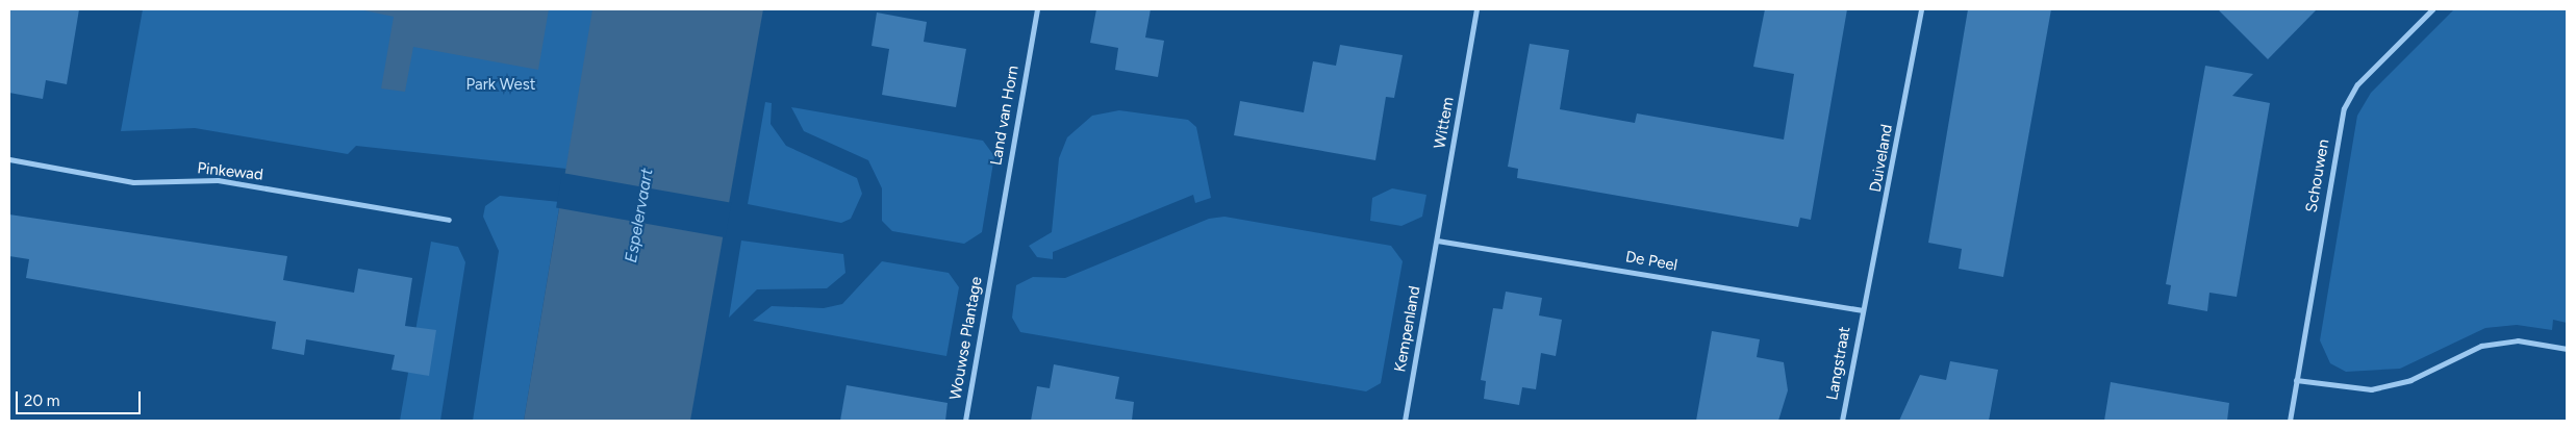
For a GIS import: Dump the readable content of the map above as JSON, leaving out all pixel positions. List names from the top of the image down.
{
  "streets": {
    "street": [
      "Land van Horn",
      "Wittem",
      "Duiveland",
      "Pinkewad",
      "Schouwen",
      "De Peel",
      "Kempenland",
      "Wouwse Plantage",
      "Langstraat"
    ]
  },
  "crossings": [
    ["Land van Horn", "Wouwse Plantage"],
    ["Wittem", "De Peel"],
    ["Wittem", "Kempenland"],
    ["Duiveland", "De Peel"],
    ["Duiveland", "Langstraat"],
    ["De Peel", "Kempenland"],
    ["De Peel", "Langstraat"]
  ],
  "water": ["Espelervaart"],
  "parks": ["Park West"],
  "scale_bar": "20 m"
}
